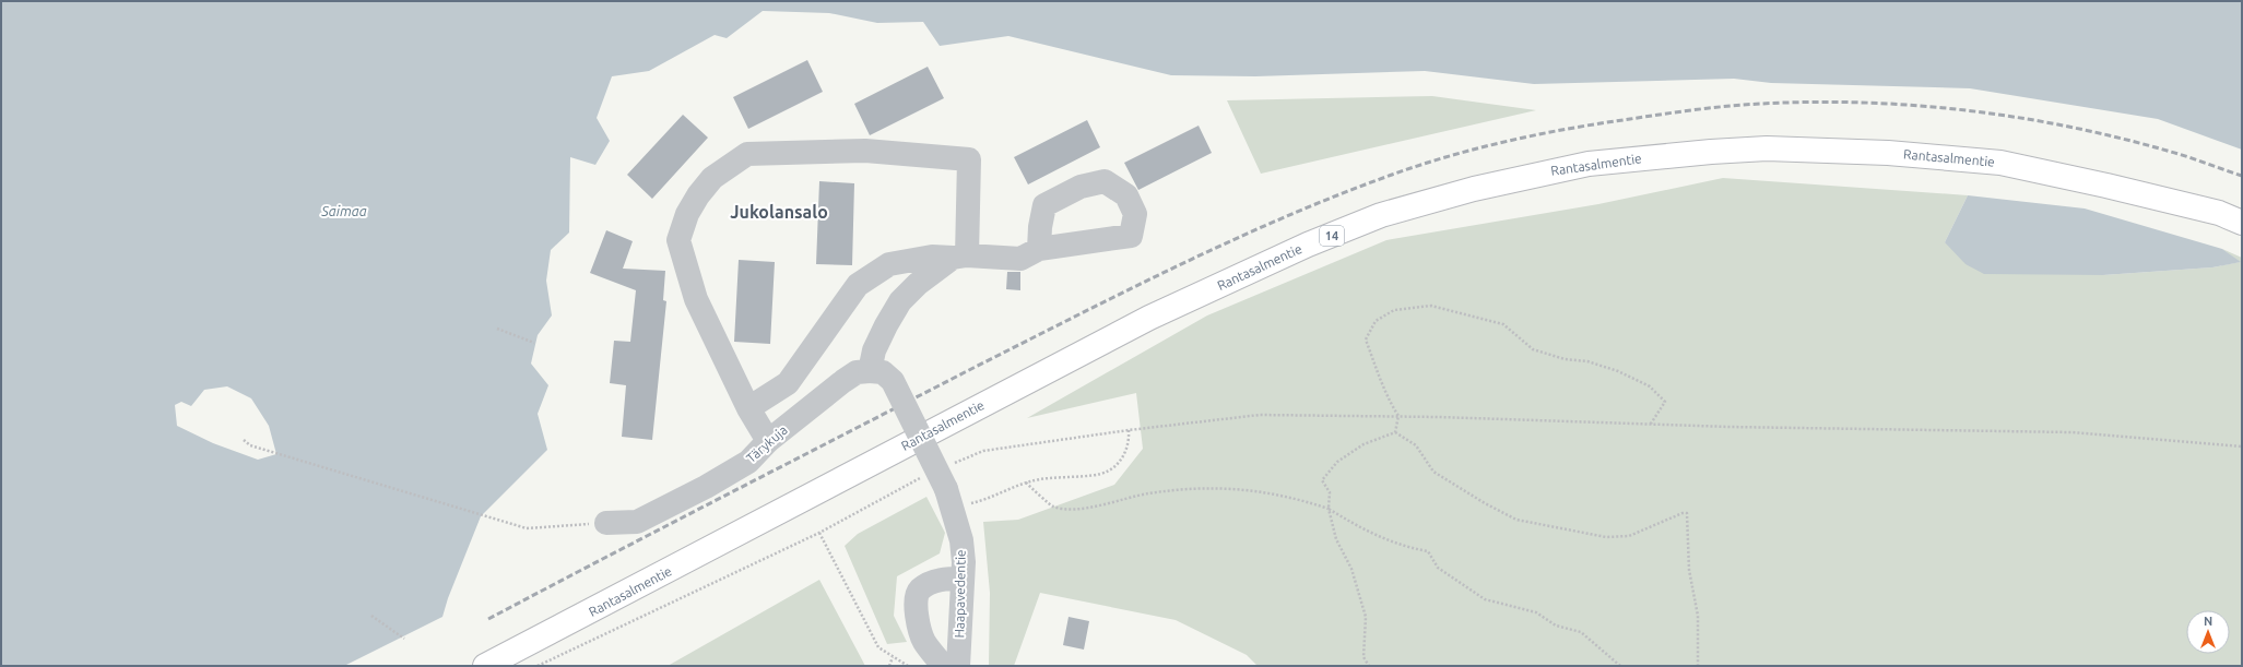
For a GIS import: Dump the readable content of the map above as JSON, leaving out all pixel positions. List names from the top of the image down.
{
  "streets": {
    "highway": ["Rantasalmentie", "14"],
    "street": ["Tärykuja", "Haapavedentie"]
  },
  "crossings": [
    ["Tärykuja", "Haapavedentie"]
  ],
  "districts": ["Jukolansalo"],
  "water": ["Saimaa"],
  "north": "top"
}
